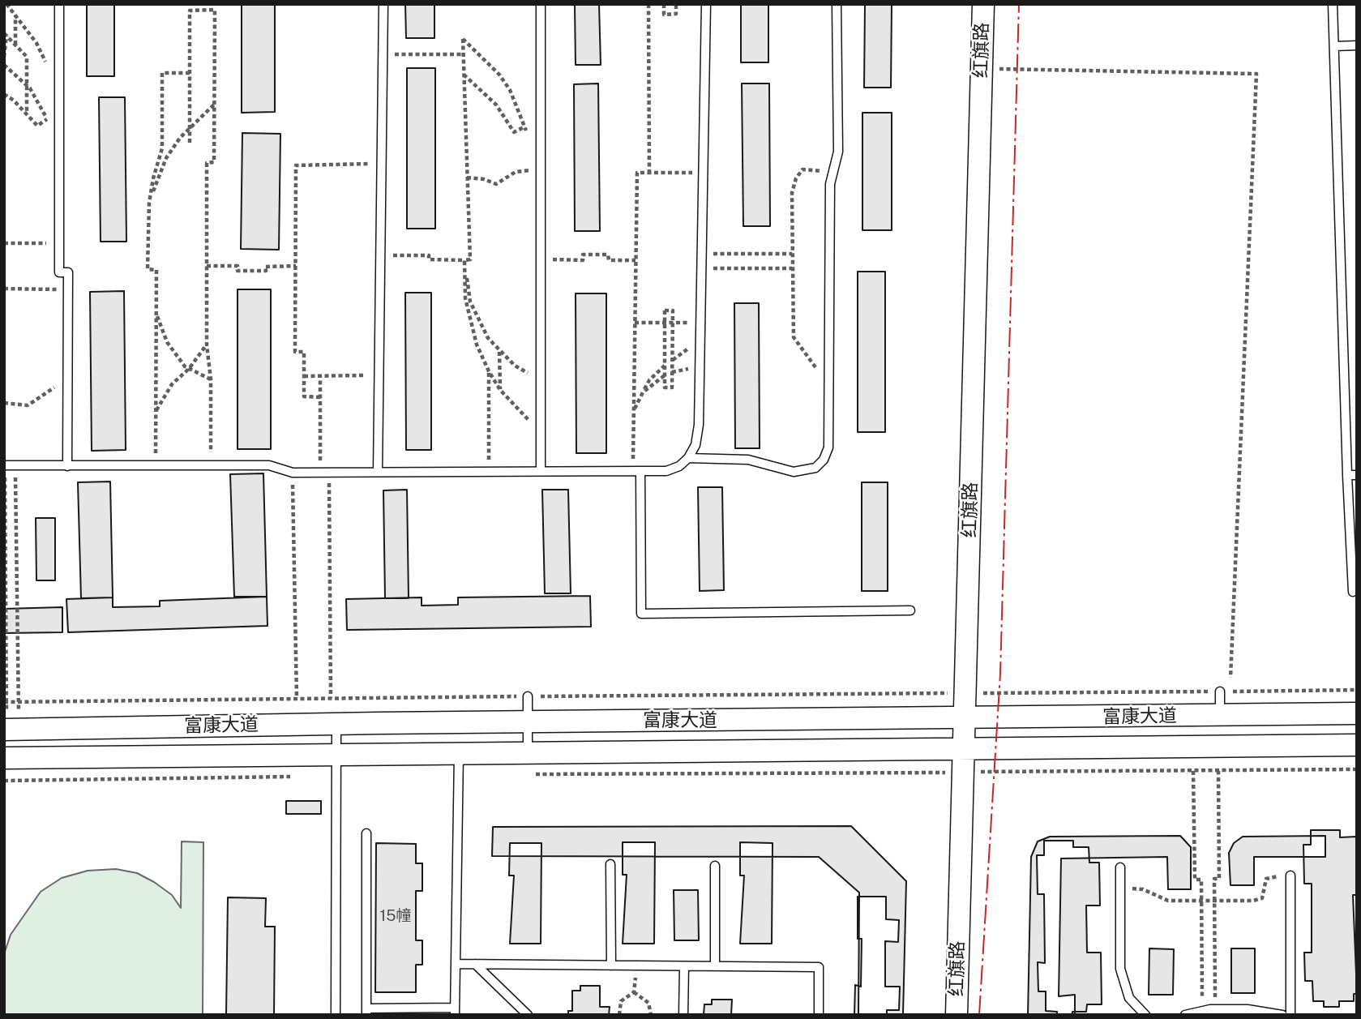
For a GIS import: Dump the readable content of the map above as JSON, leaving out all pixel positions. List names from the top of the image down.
{
  "streets": {
    "street": ["红旗路", "富康大道"]
  },
  "crossings": [
    ["红旗路", "富康大道"]
  ],
  "house_numbers": ["15幢"]
}
